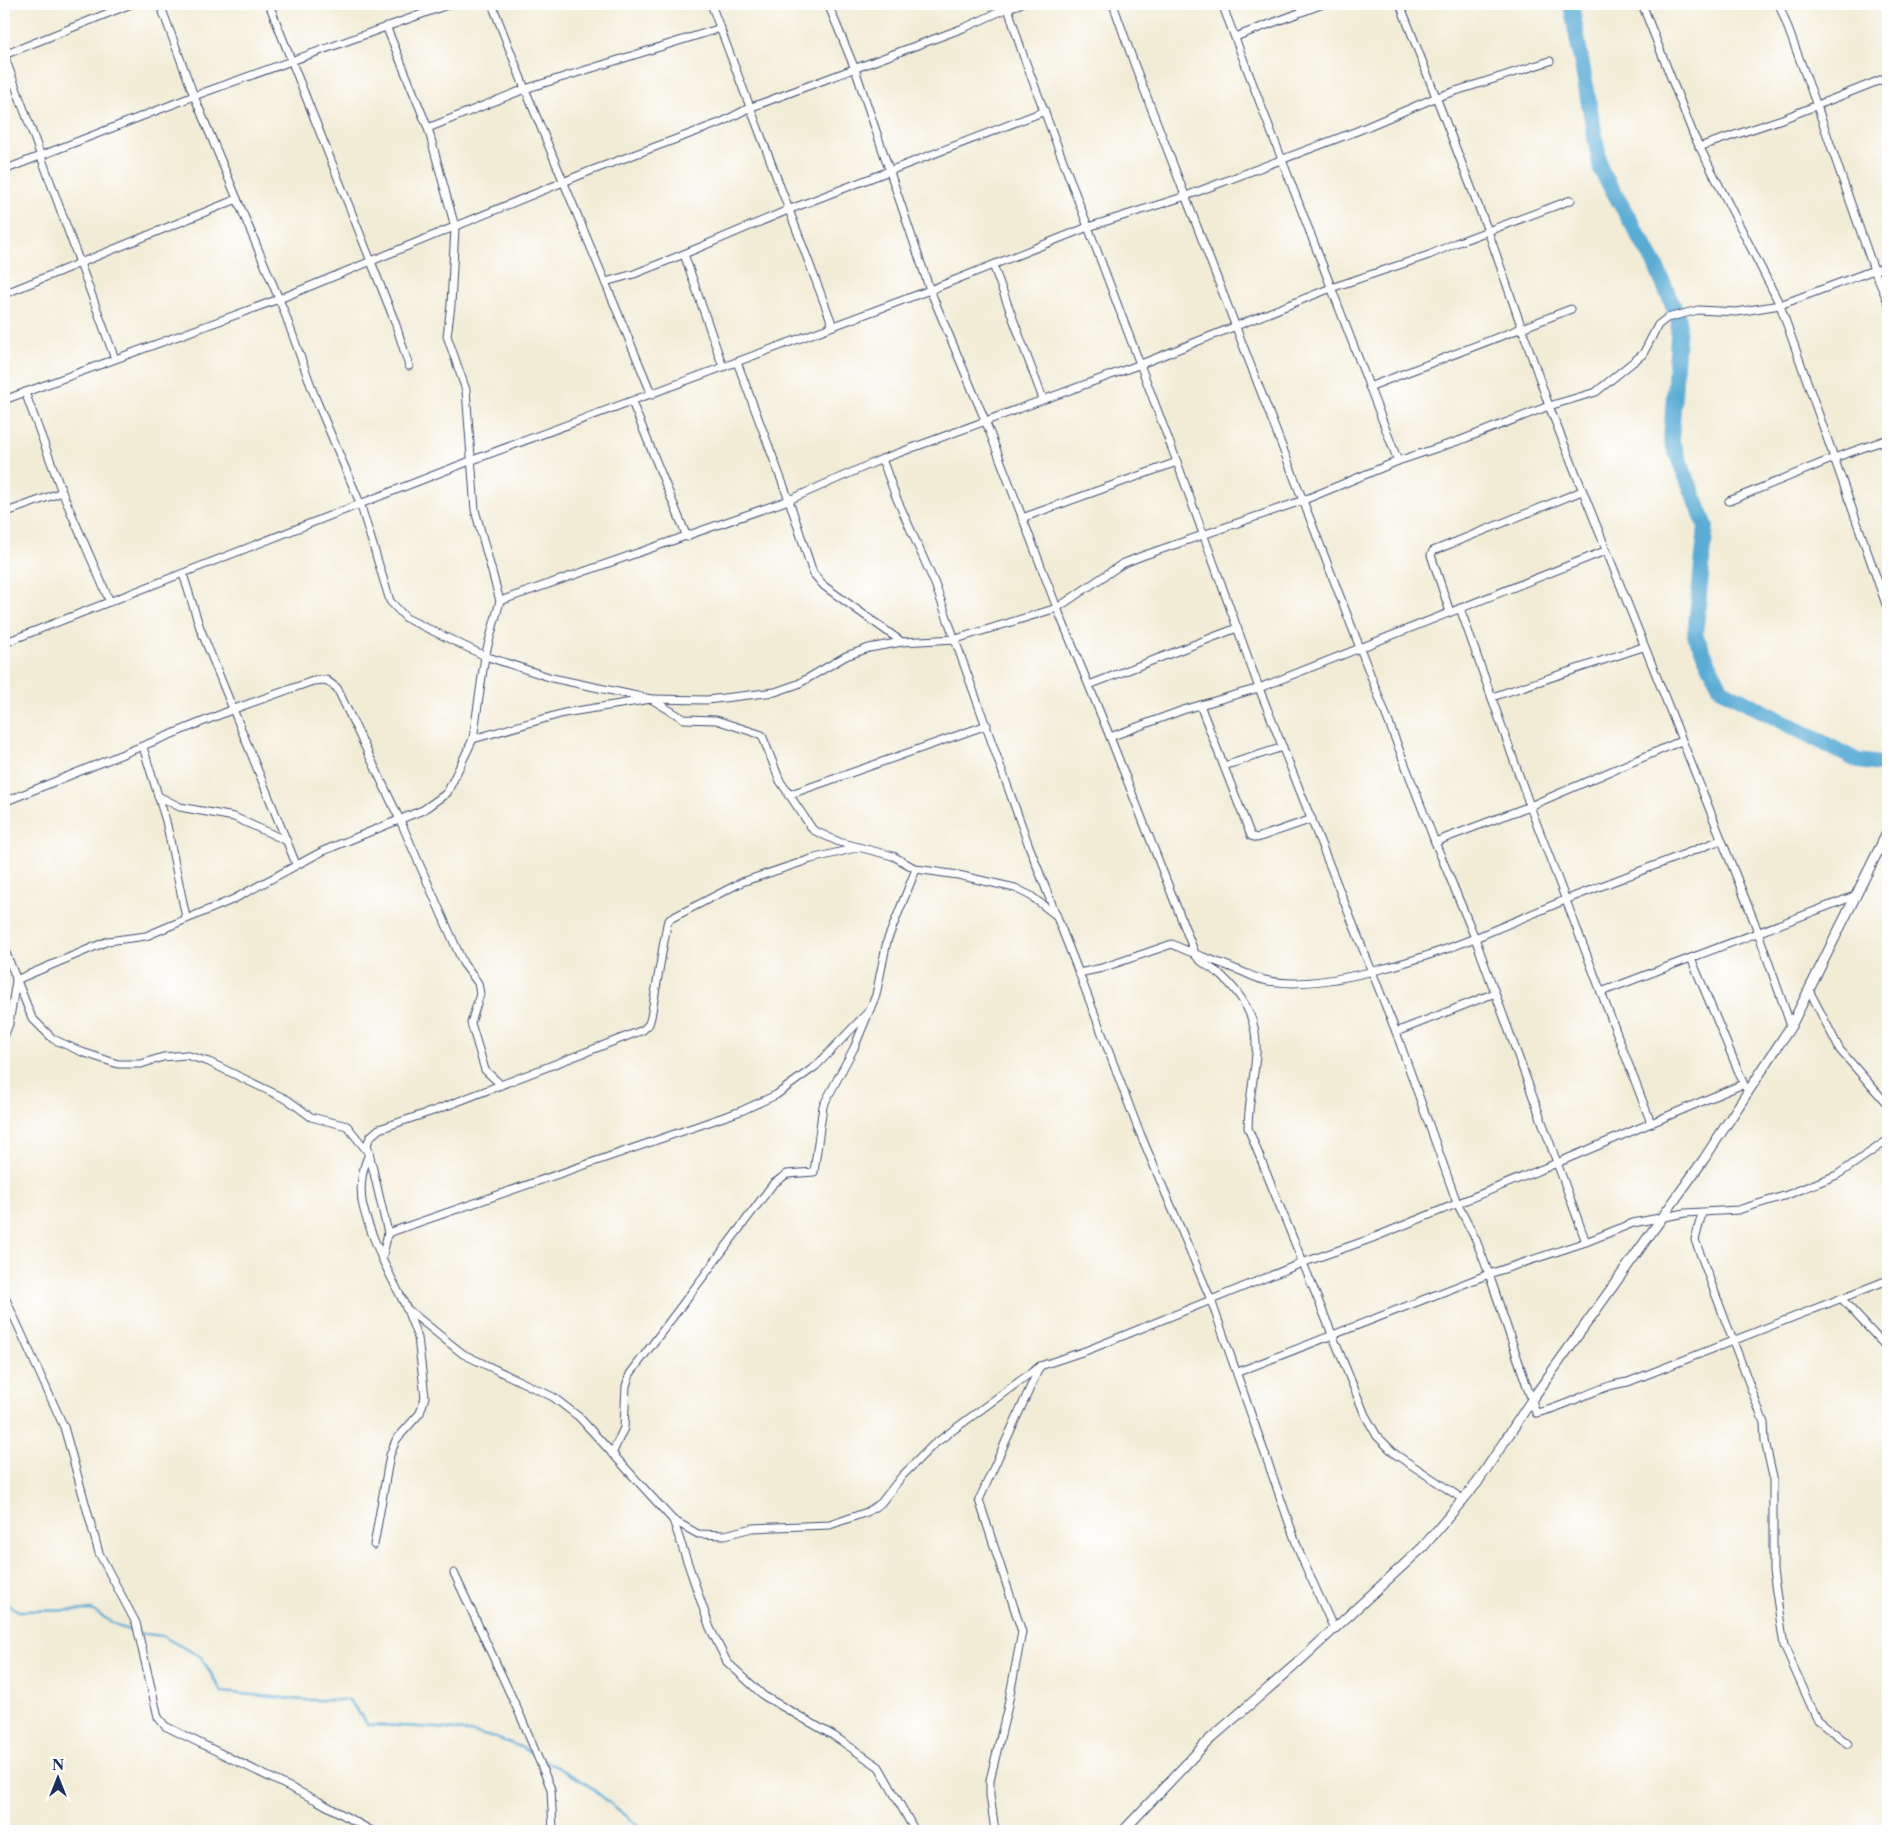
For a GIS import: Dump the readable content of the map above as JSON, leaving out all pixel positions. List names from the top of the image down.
{
  "north": "top"
}
